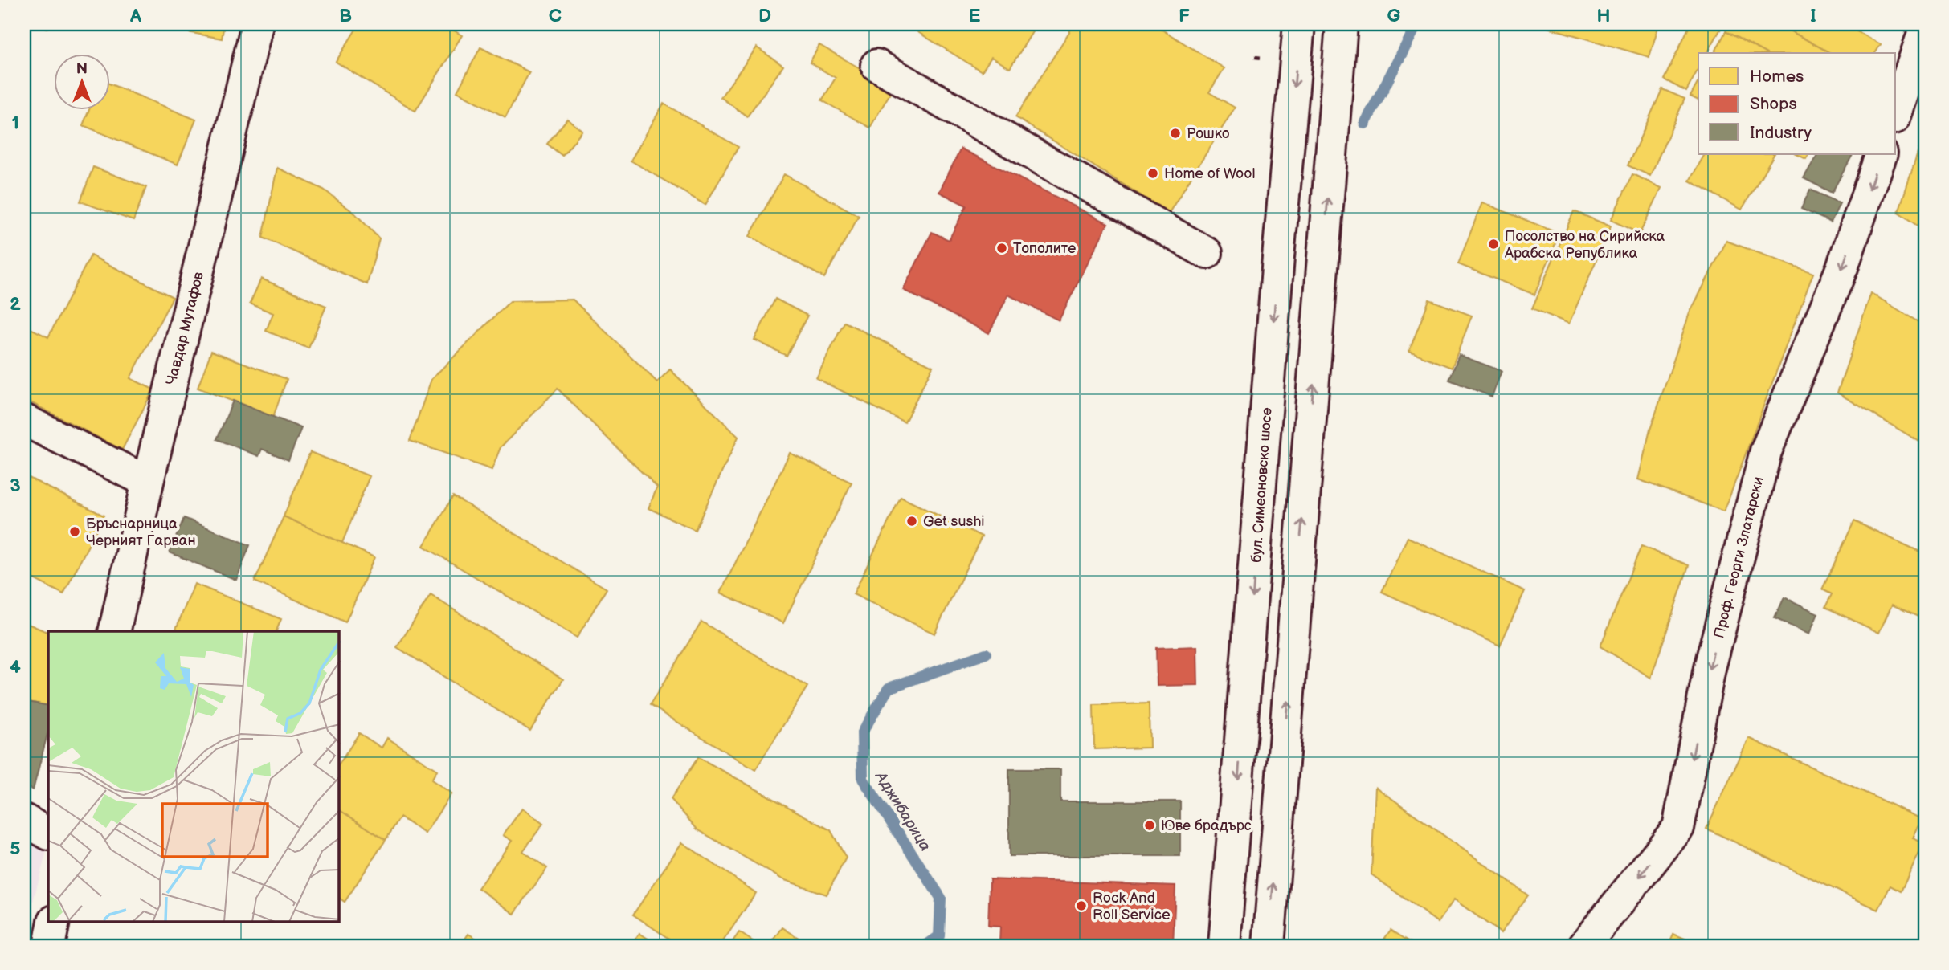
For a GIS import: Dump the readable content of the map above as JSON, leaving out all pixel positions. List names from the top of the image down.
{
  "streets": {
    "main road": ["Чавдар Мутафов", "бул. Симеоновско шосе", "Проф. Георги Златарски"]
  },
  "one_way": ["Проф. Георги Златарски"],
  "water": ["Аджибарица"],
  "places": [
    "Рошко",
    "Home of Wool",
    "Посолство на Сирийска Арабска Република",
    "Тополите",
    "Get sushi",
    "Бръснарница Черният Гарван",
    "Юве брадърс",
    "Rock And Roll Service"
  ],
  "legend": ["Homes", "Shops", "Industry"],
  "north": "top",
  "grid": {
    "columns": [
      "A",
      "B",
      "C",
      "D",
      "E",
      "F",
      "G",
      "H",
      "I"
    ],
    "rows": [
      "1",
      "2",
      "3",
      "4",
      "5"
    ]
  }
}
